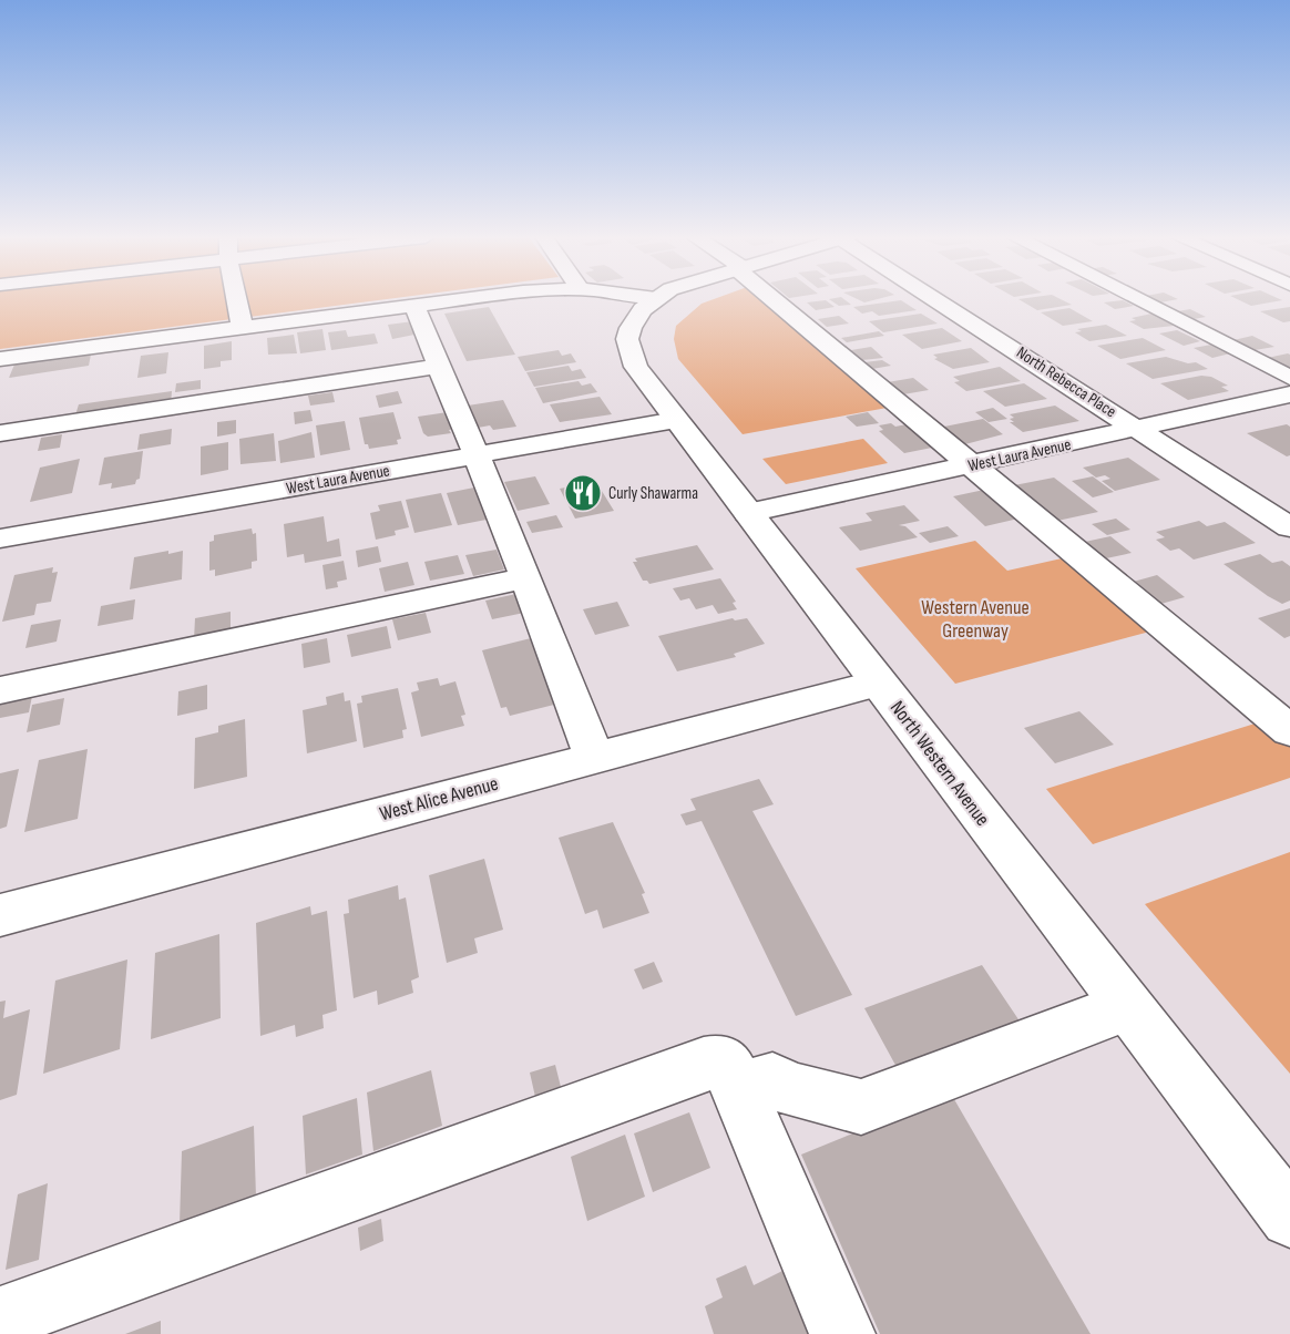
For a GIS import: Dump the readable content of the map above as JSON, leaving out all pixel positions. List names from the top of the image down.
{
  "streets": {
    "street": [
      "North Rebecca Place",
      "West Laura Avenue",
      "North Western Avenue",
      "West Alice Avenue"
    ]
  },
  "crossings": [
    ["North Rebecca Place", "West Laura Avenue"],
    ["West Laura Avenue", "North Western Avenue"],
    ["North Western Avenue", "West Alice Avenue"]
  ],
  "parks": ["Western Avenue Greenway"],
  "places": {
    "restaurant": ["Curly Shawarma"]
  }
}
